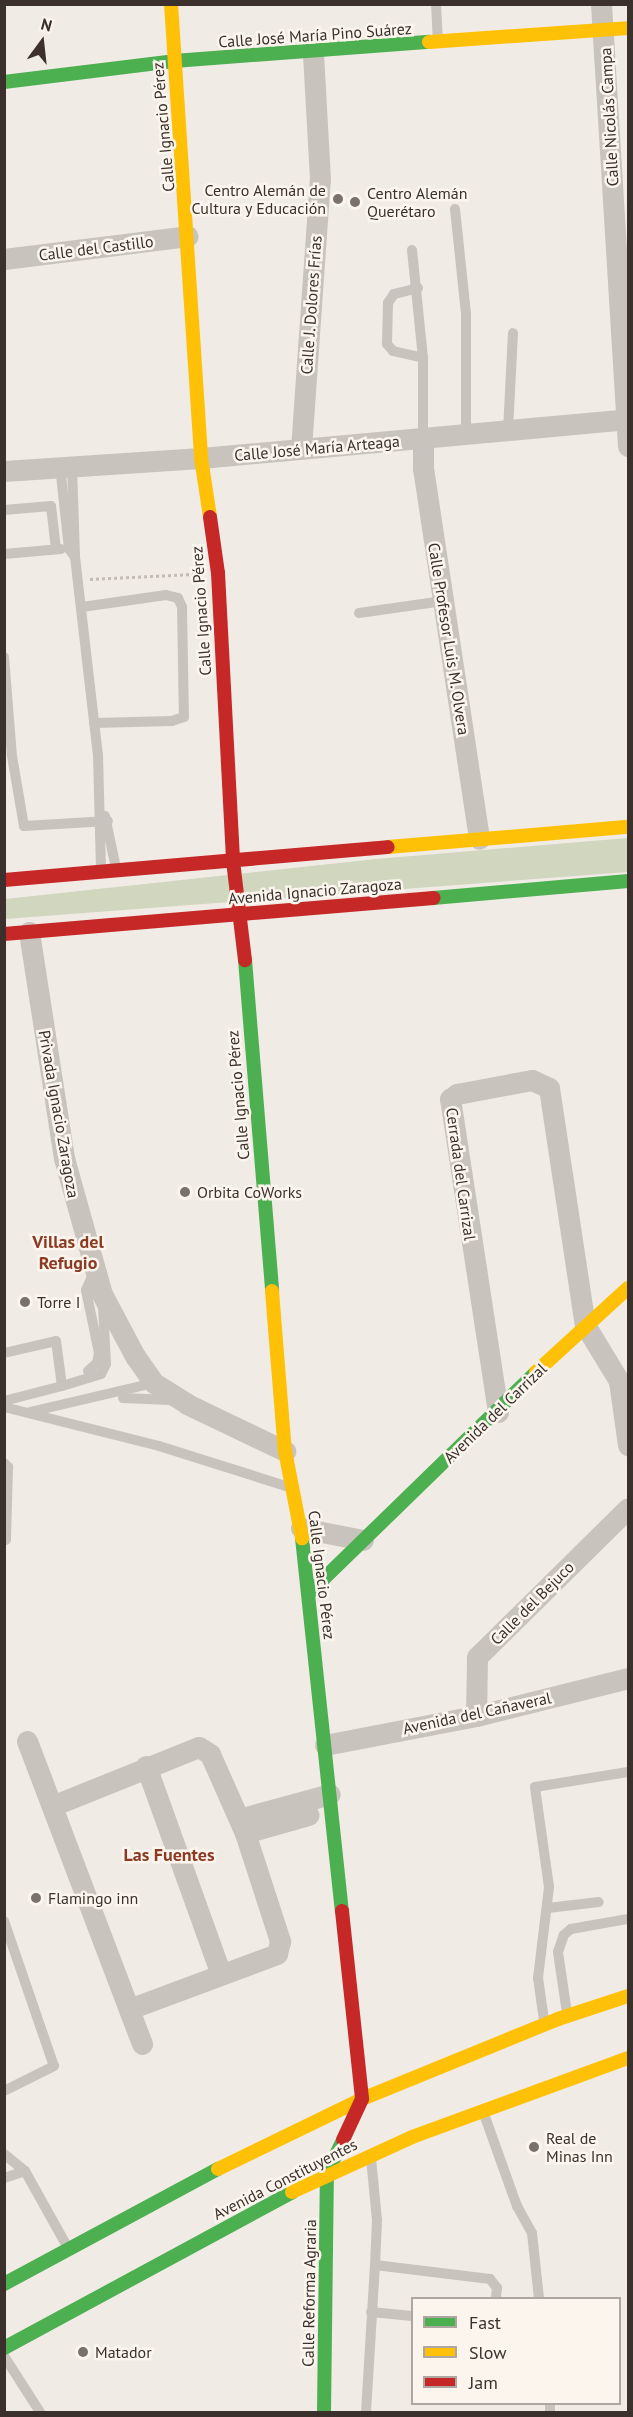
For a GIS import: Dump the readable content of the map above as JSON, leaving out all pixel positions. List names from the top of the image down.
{
  "streets": {
    "main road": [
      "Calle José María Pino Suárez",
      "Calle Ignacio Pérez",
      "Avenida Ignacio Zaragoza",
      "Avenida del Carrizal",
      "Avenida Constituyentes",
      "Calle Reforma Agraria"
    ],
    "street": [
      "Calle Nicolás Campa",
      "Calle del Castillo",
      "Calle J. Dolores Frías",
      "Calle José María Arteaga",
      "Calle Profesor Luis M. Olvera",
      "Privada Ignacio Zaragoza",
      "Cerrada del Carrizal",
      "Calle del Bejuco",
      "Avenida del Cañaveral"
    ]
  },
  "crossings": [
    ["Calle José María Pino Suárez", "Calle Nicolás Campa"],
    ["Calle José María Pino Suárez", "Calle Ignacio Pérez"],
    ["Calle José María Pino Suárez", "Calle J. Dolores Frías"],
    ["Calle Nicolás Campa", "Calle José María Arteaga"],
    ["Calle Ignacio Pérez", "Calle del Castillo"],
    ["Calle Ignacio Pérez", "Calle José María Arteaga"],
    ["Calle Ignacio Pérez", "Avenida Ignacio Zaragoza"],
    ["Calle Ignacio Pérez", "Privada Ignacio Zaragoza"],
    ["Calle Ignacio Pérez", "Avenida del Carrizal"],
    ["Calle Ignacio Pérez", "Avenida del Cañaveral"],
    ["Calle J. Dolores Frías", "Calle José María Arteaga"],
    ["Calle José María Arteaga", "Calle Profesor Luis M. Olvera"],
    ["Avenida Ignacio Zaragoza", "Privada Ignacio Zaragoza"],
    ["Cerrada del Carrizal", "Avenida del Carrizal"],
    ["Calle del Bejuco", "Avenida del Cañaveral"],
    ["Avenida Constituyentes", "Calle Reforma Agraria"]
  ],
  "districts": ["Villas del Refugio", "Las Fuentes"],
  "places": [
    "Centro Alemán de Cultura y Educación",
    "Centro Alemán Querétaro",
    "Orbita CoWorks",
    "Torre I",
    "Flamingo inn",
    "Real de Minas Inn",
    "Matador"
  ],
  "legend": ["Fast", "Slow", "Jam"],
  "north": "top"
}
